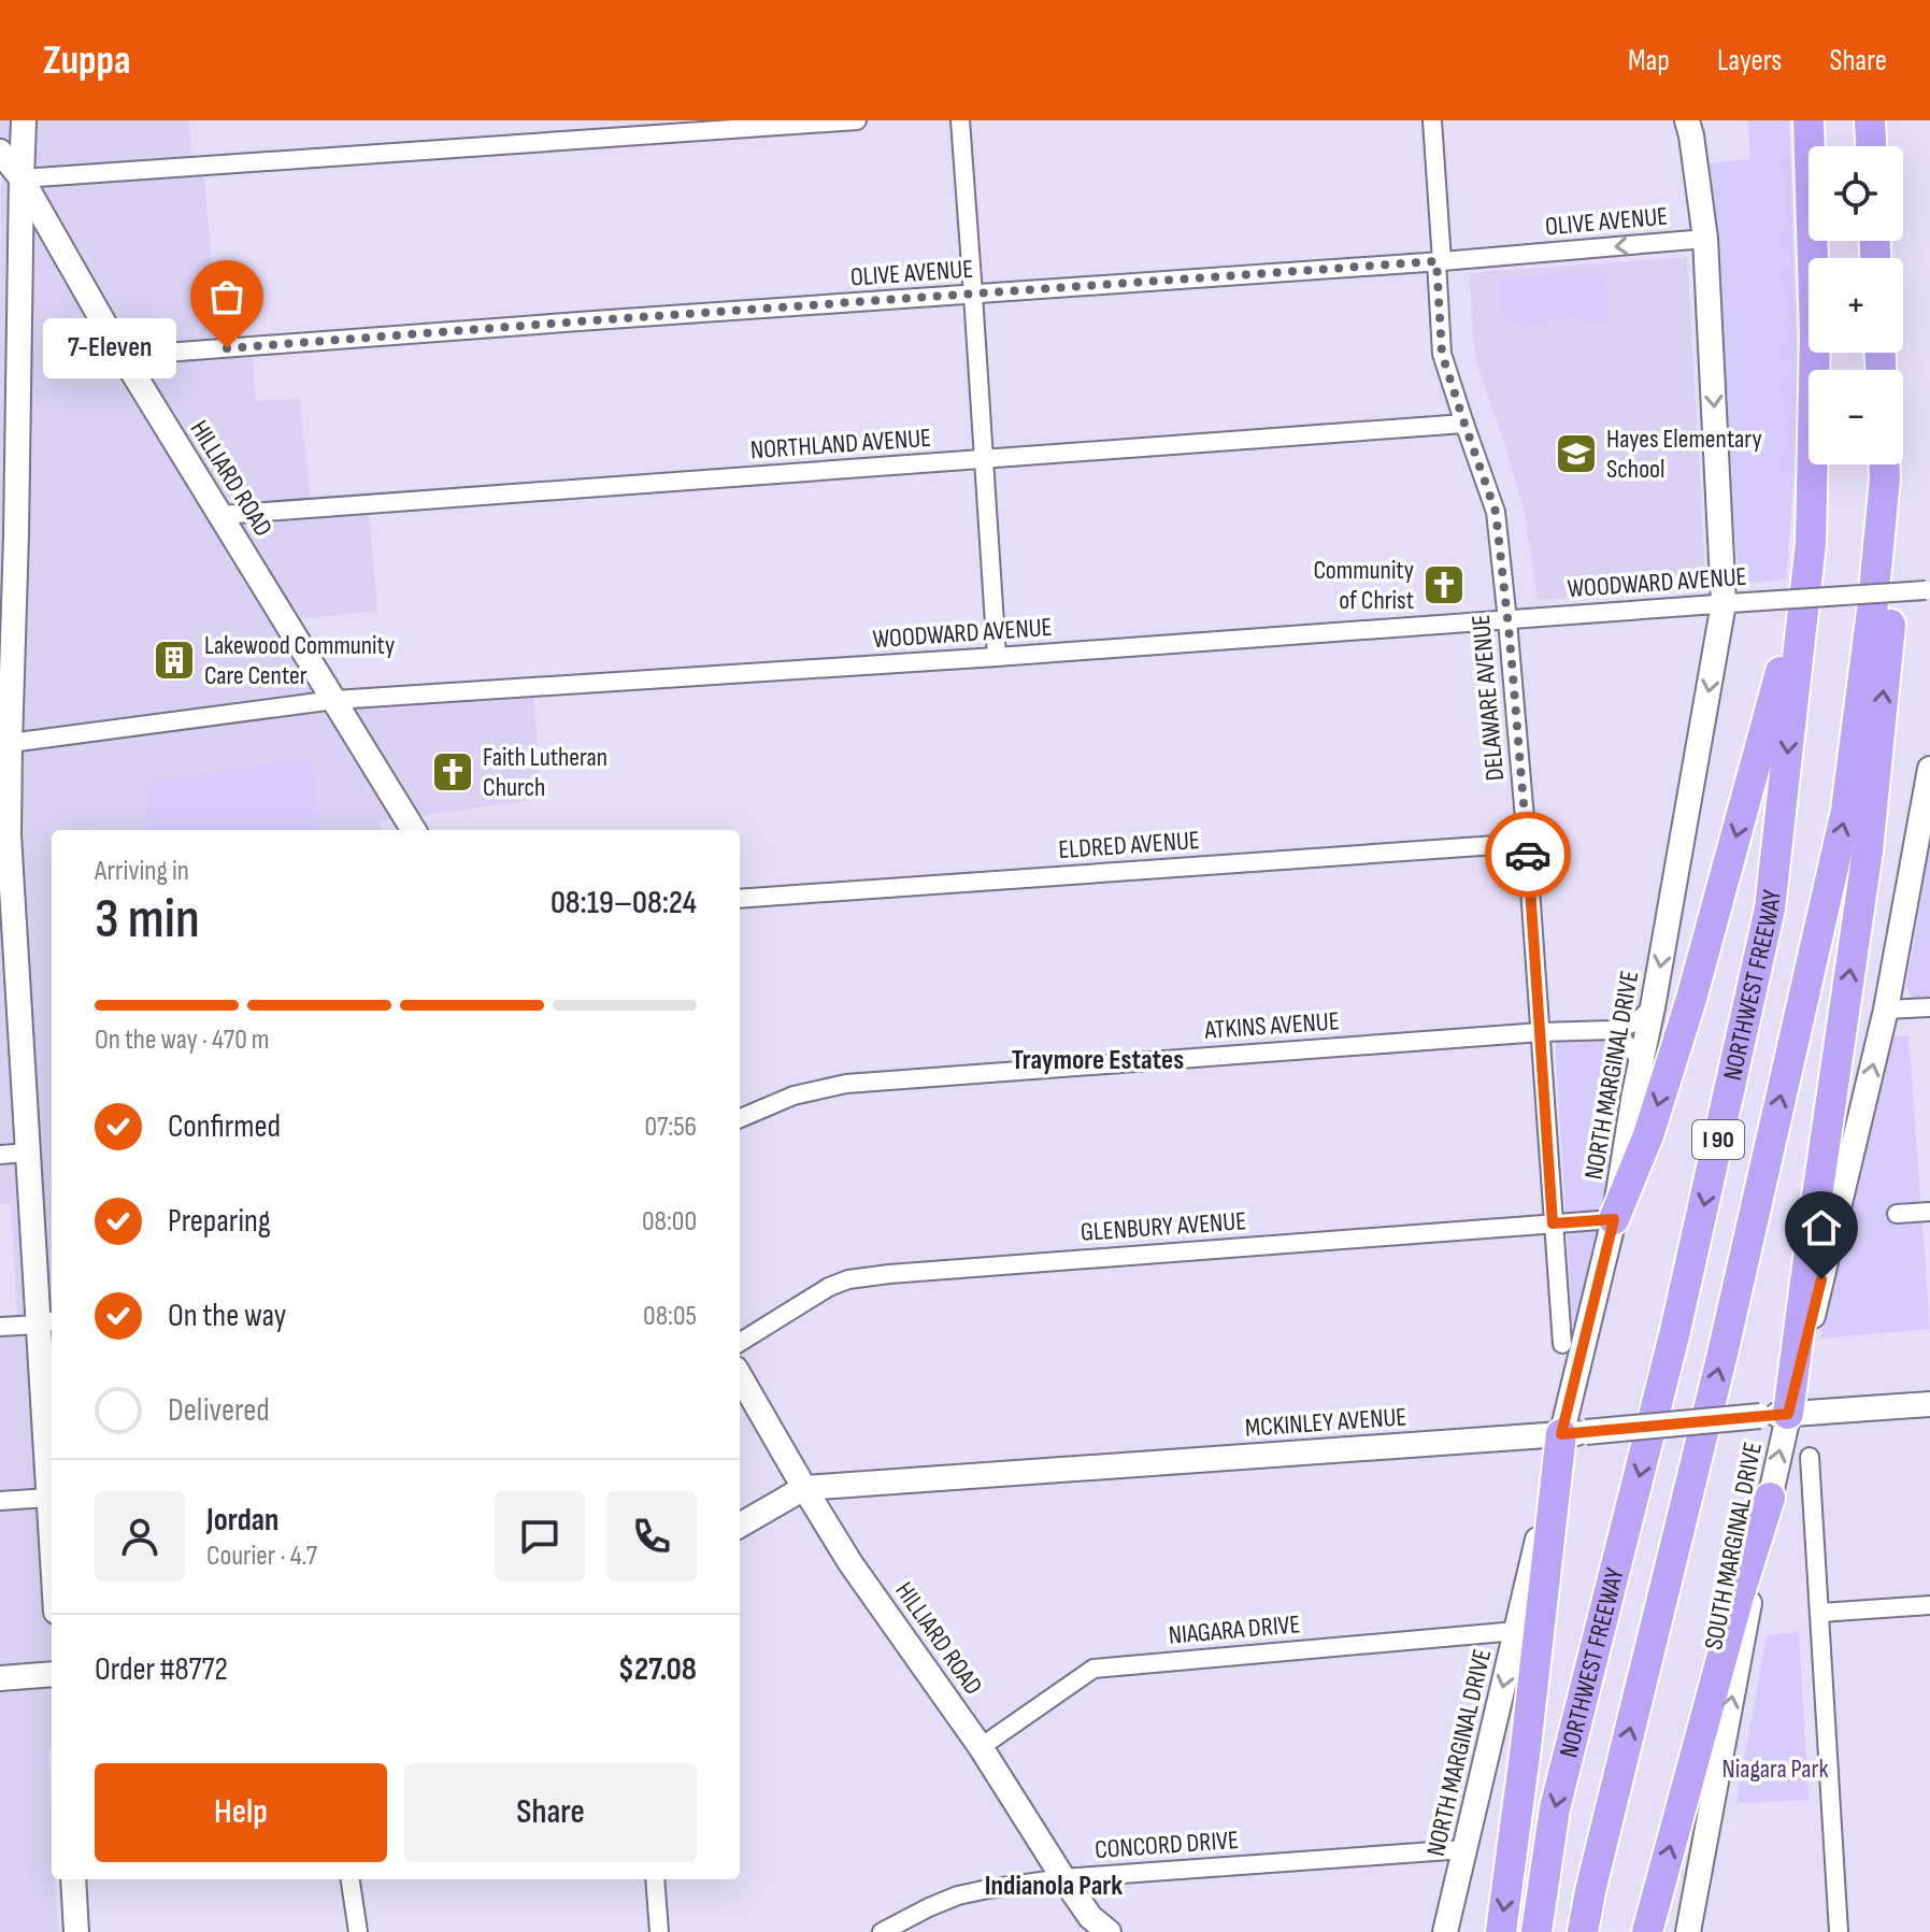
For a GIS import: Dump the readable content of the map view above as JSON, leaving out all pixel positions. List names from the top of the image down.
{
  "streets": {
    "highway": ["NORTHWEST FREEWAY", "I 90"],
    "main road": [
      "HILLIARD ROAD",
      "NORTH MARGINAL DRIVE",
      "MCKINLEY AVENUE",
      "SOUTH MARGINAL DRIVE"
    ],
    "street": [
      "OLIVE AVENUE",
      "NORTHLAND AVENUE",
      "WOODWARD AVENUE",
      "DELAWARE AVENUE",
      "ELDRED AVENUE",
      "ATKINS AVENUE",
      "GLENBURY AVENUE",
      "NIAGARA DRIVE",
      "CONCORD DRIVE"
    ]
  },
  "crossings": [
    ["OLIVE AVENUE", "HILLIARD ROAD"],
    ["OLIVE AVENUE", "DELAWARE AVENUE"],
    ["OLIVE AVENUE", "NORTH MARGINAL DRIVE"],
    ["NORTHLAND AVENUE", "HILLIARD ROAD"],
    ["NORTHLAND AVENUE", "DELAWARE AVENUE"],
    ["HILLIARD ROAD", "WOODWARD AVENUE"],
    ["HILLIARD ROAD", "MCKINLEY AVENUE"],
    ["HILLIARD ROAD", "NIAGARA DRIVE"],
    ["HILLIARD ROAD", "CONCORD DRIVE"],
    ["WOODWARD AVENUE", "DELAWARE AVENUE"],
    ["WOODWARD AVENUE", "NORTH MARGINAL DRIVE"],
    ["DELAWARE AVENUE", "ELDRED AVENUE"],
    ["DELAWARE AVENUE", "ATKINS AVENUE"],
    ["DELAWARE AVENUE", "GLENBURY AVENUE"],
    ["ATKINS AVENUE", "NORTH MARGINAL DRIVE"],
    ["NORTH MARGINAL DRIVE", "GLENBURY AVENUE"],
    ["NORTH MARGINAL DRIVE", "MCKINLEY AVENUE"],
    ["NORTH MARGINAL DRIVE", "NIAGARA DRIVE"],
    ["NORTH MARGINAL DRIVE", "CONCORD DRIVE"],
    ["MCKINLEY AVENUE", "SOUTH MARGINAL DRIVE"]
  ],
  "one_way": ["NORTH MARGINAL DRIVE", "SOUTH MARGINAL DRIVE"],
  "districts": ["Traymore Estates", "Indianola Park"],
  "parks": ["Niagara Park"],
  "places": {
    "other": ["7-Eleven"],
    "school or university": ["Hayes Elementary School"],
    "church": ["Community of Christ", "Faith Lutheran Church"],
    "building": ["Lakewood Community Care Center"]
  },
  "page": {
    "header": "Zuppa",
    "nav": ["Map", "Layers", "Share"],
    "map_buttons": ["+", "−"],
    "bubble": "7-Eleven",
    "heading": ["3 min", "Arriving in", "08:19–08:24"],
    "panel": [
      "Jordan",
      "Courier · 4.7",
      "Order #8772",
      "$27.08"
    ],
    "bar": "On the way · 470 m",
    "list": [
      ["Confirmed", "07:56"],
      ["Preparing", "08:00"],
      ["On the way", "08:05"],
      "Delivered"
    ],
    "buttons": ["Help", "Share"]
  }
}
